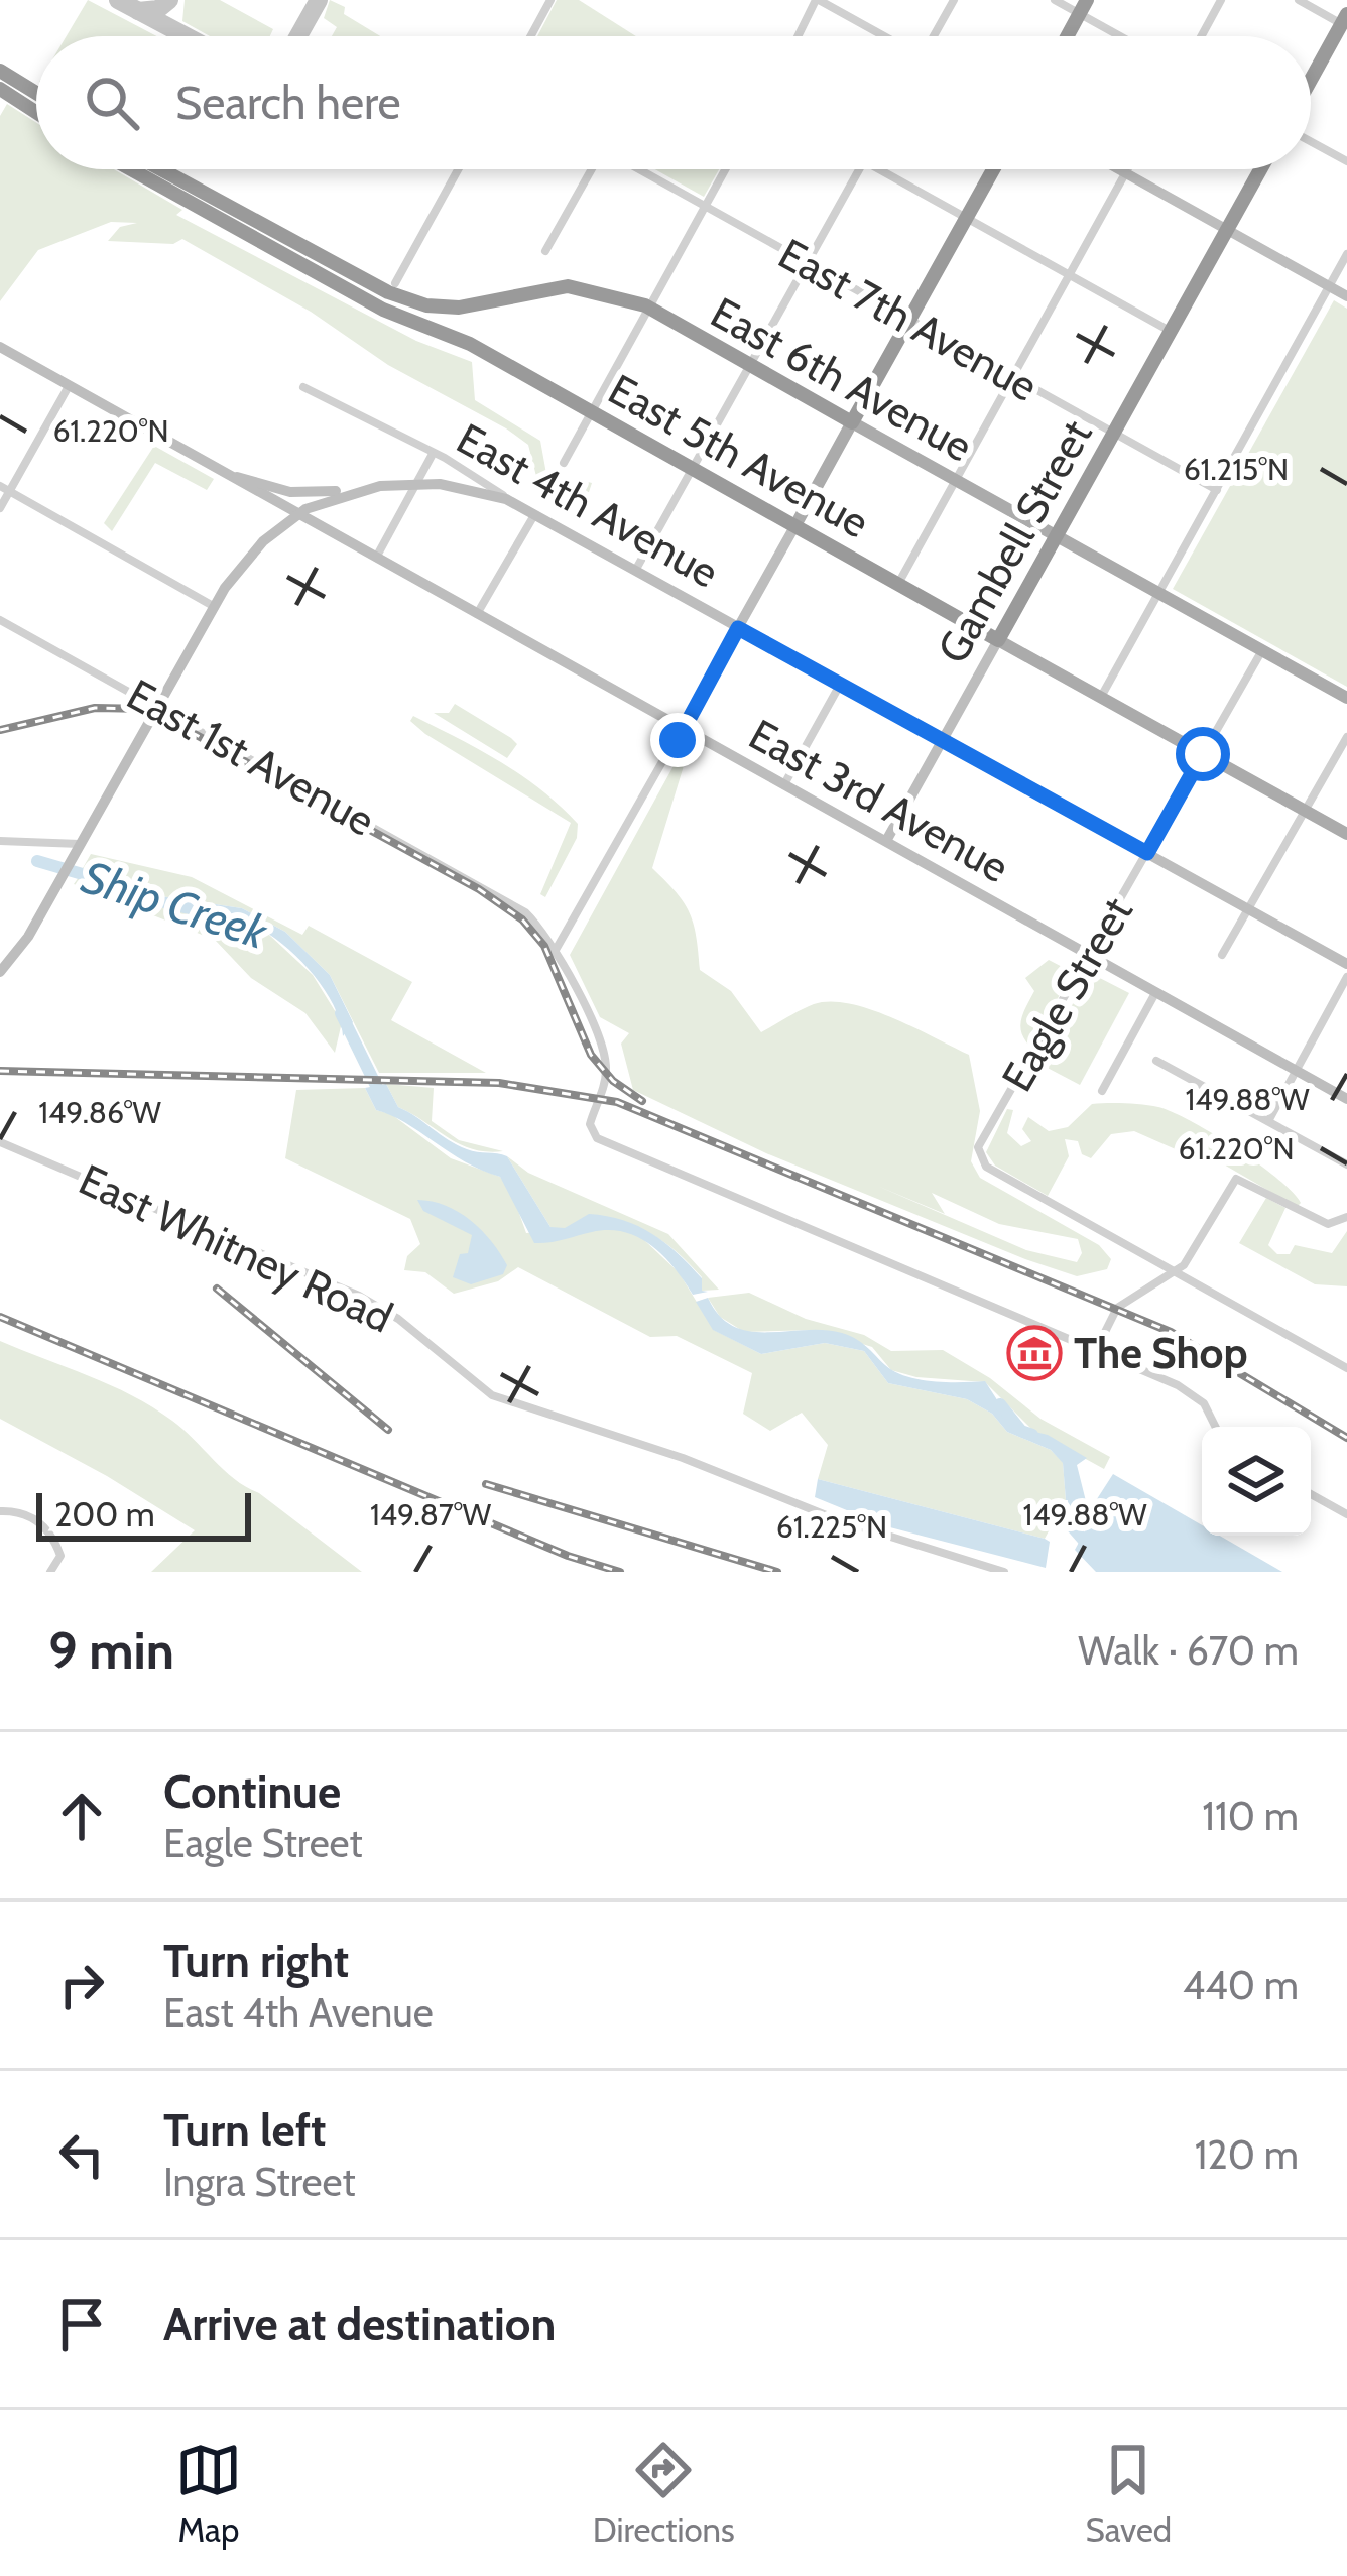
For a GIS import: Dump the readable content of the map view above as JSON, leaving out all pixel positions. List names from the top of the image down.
{
  "streets": {
    "highway": ["East 6th Avenue", "East 5th Avenue", "Gambell Street"],
    "main road": ["East 4th Avenue", "East 3rd Avenue"],
    "street": [
      "East 7th Avenue",
      "East 1st Avenue",
      "Eagle Street",
      "East Whitney Road"
    ]
  },
  "crossings": [
    ["East 7th Avenue", "Gambell Street"],
    ["East 6th Avenue", "Gambell Street"],
    ["East 6th Avenue", "Eagle Street"],
    ["East 5th Avenue", "Gambell Street"],
    ["East 5th Avenue", "Eagle Street"],
    ["East 4th Avenue", "Gambell Street"],
    ["East 4th Avenue", "Eagle Street"],
    ["Gambell Street", "East 3rd Avenue"],
    ["East 3rd Avenue", "Eagle Street"]
  ],
  "water": ["Ship Creek"],
  "places": {
    "museum": ["The Shop"]
  },
  "scale_bar": "200 m",
  "page": {
    "search": "Search here",
    "scale": "200 m",
    "heading": ["9 min", "Walk · 670 m"],
    "list": [
      ["Continue", "Eagle Street", "110 m"],
      ["Turn right", "East 4th Avenue", "440 m"],
      ["Turn left", "Ingra Street", "120 m"],
      "Arrive at destination"
    ],
    "nav": ["Map", "Directions", "Saved"]
  },
  "coordinates": [
    "61.220°N",
    "61.215°N",
    "149.88°W",
    "149.86°W",
    "149.87°W",
    "61.225°N"
  ]
}
